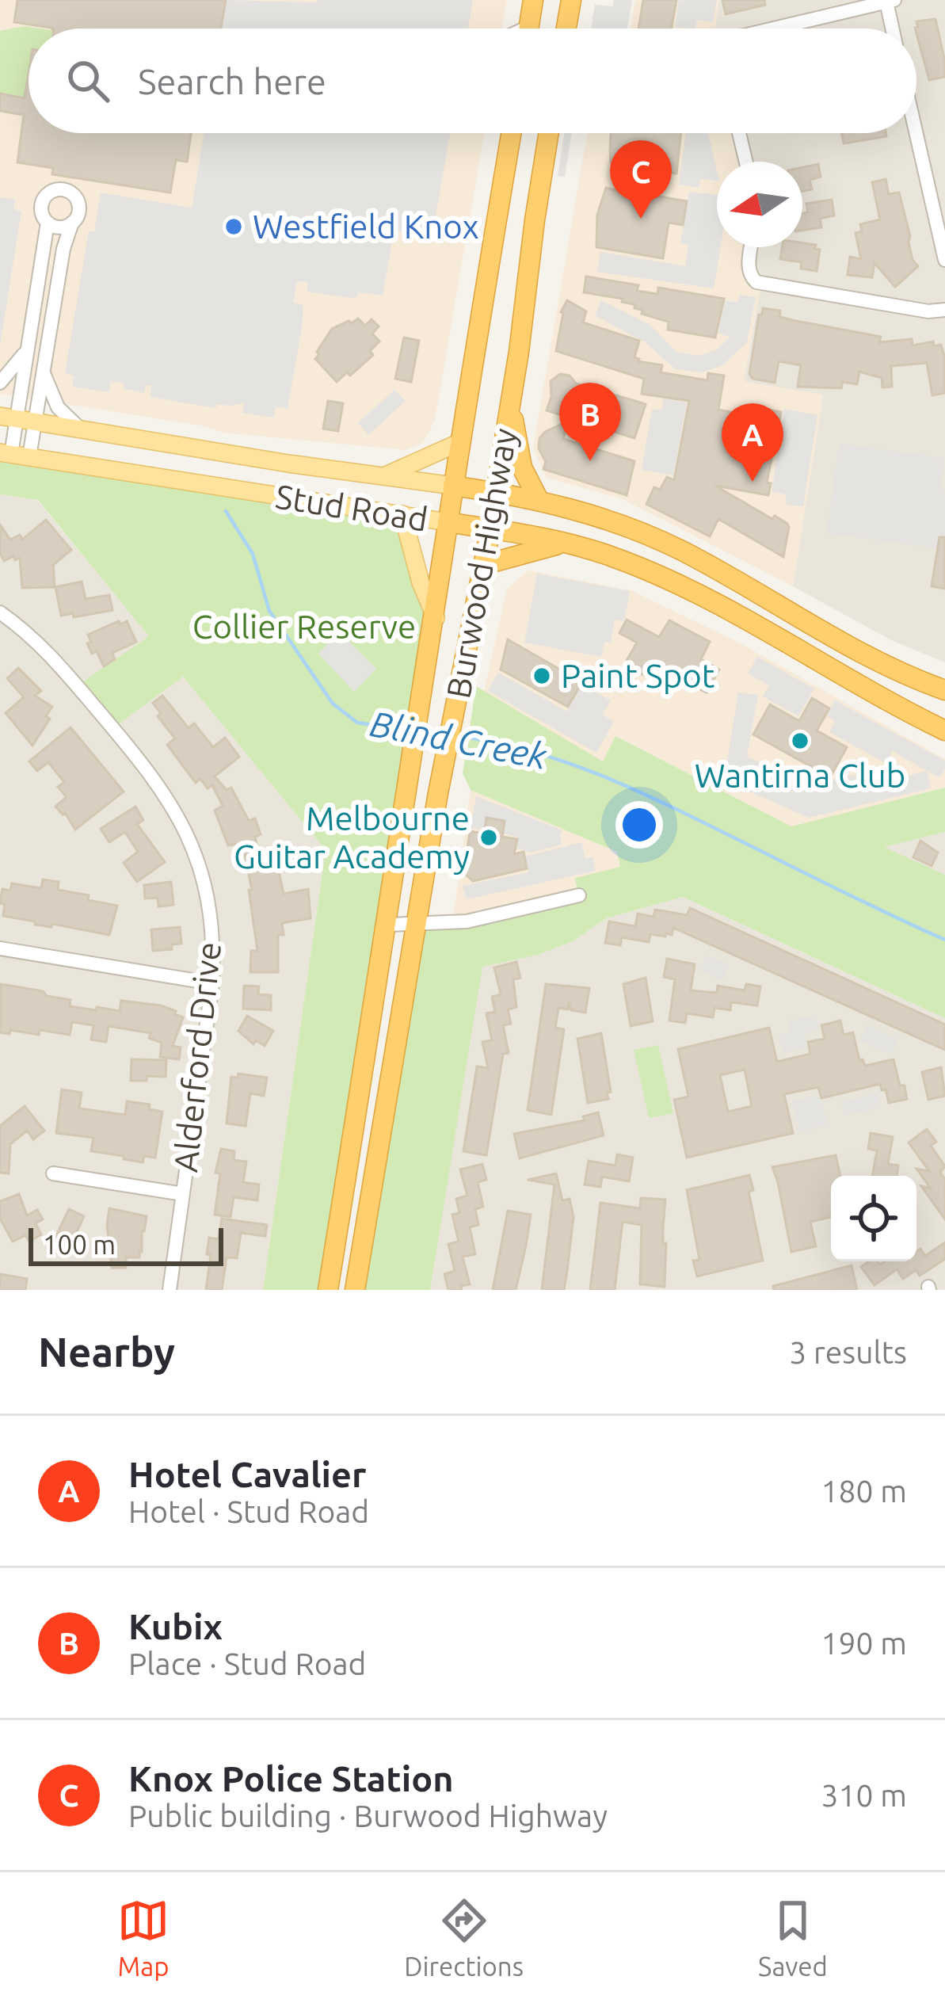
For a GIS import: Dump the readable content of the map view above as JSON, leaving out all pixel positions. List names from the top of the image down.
{
  "streets": {
    "highway": ["Stud Road", "Burwood Highway"],
    "street": ["Alderford Drive"]
  },
  "crossings": [
    ["Stud Road", "Burwood Highway"]
  ],
  "water": ["Blind Creek"],
  "parks": ["Collier Reserve"],
  "places": [
    "Westfield Knox",
    "Paint Spot",
    "Wantirna Club",
    "Melbourne Guitar Academy"
  ],
  "scale_bar": "100 m",
  "north": "left",
  "page": {
    "search": "Search here",
    "pins": ["C", "B", "A"],
    "scale": "100 m",
    "heading": ["Nearby", "3 results"],
    "list": [
      {
        "mark": "A",
        "name": "Hotel Cavalier",
        "note": "Hotel · Stud Road",
        "value": "180 m"
      },
      {
        "mark": "B",
        "name": "Kubix",
        "note": "Place · Stud Road",
        "value": "190 m"
      },
      {
        "mark": "C",
        "name": "Knox Police Station",
        "note": "Public building · Burwood Highway",
        "value": "310 m"
      }
    ],
    "nav": ["Map", "Directions", "Saved"]
  }
}
